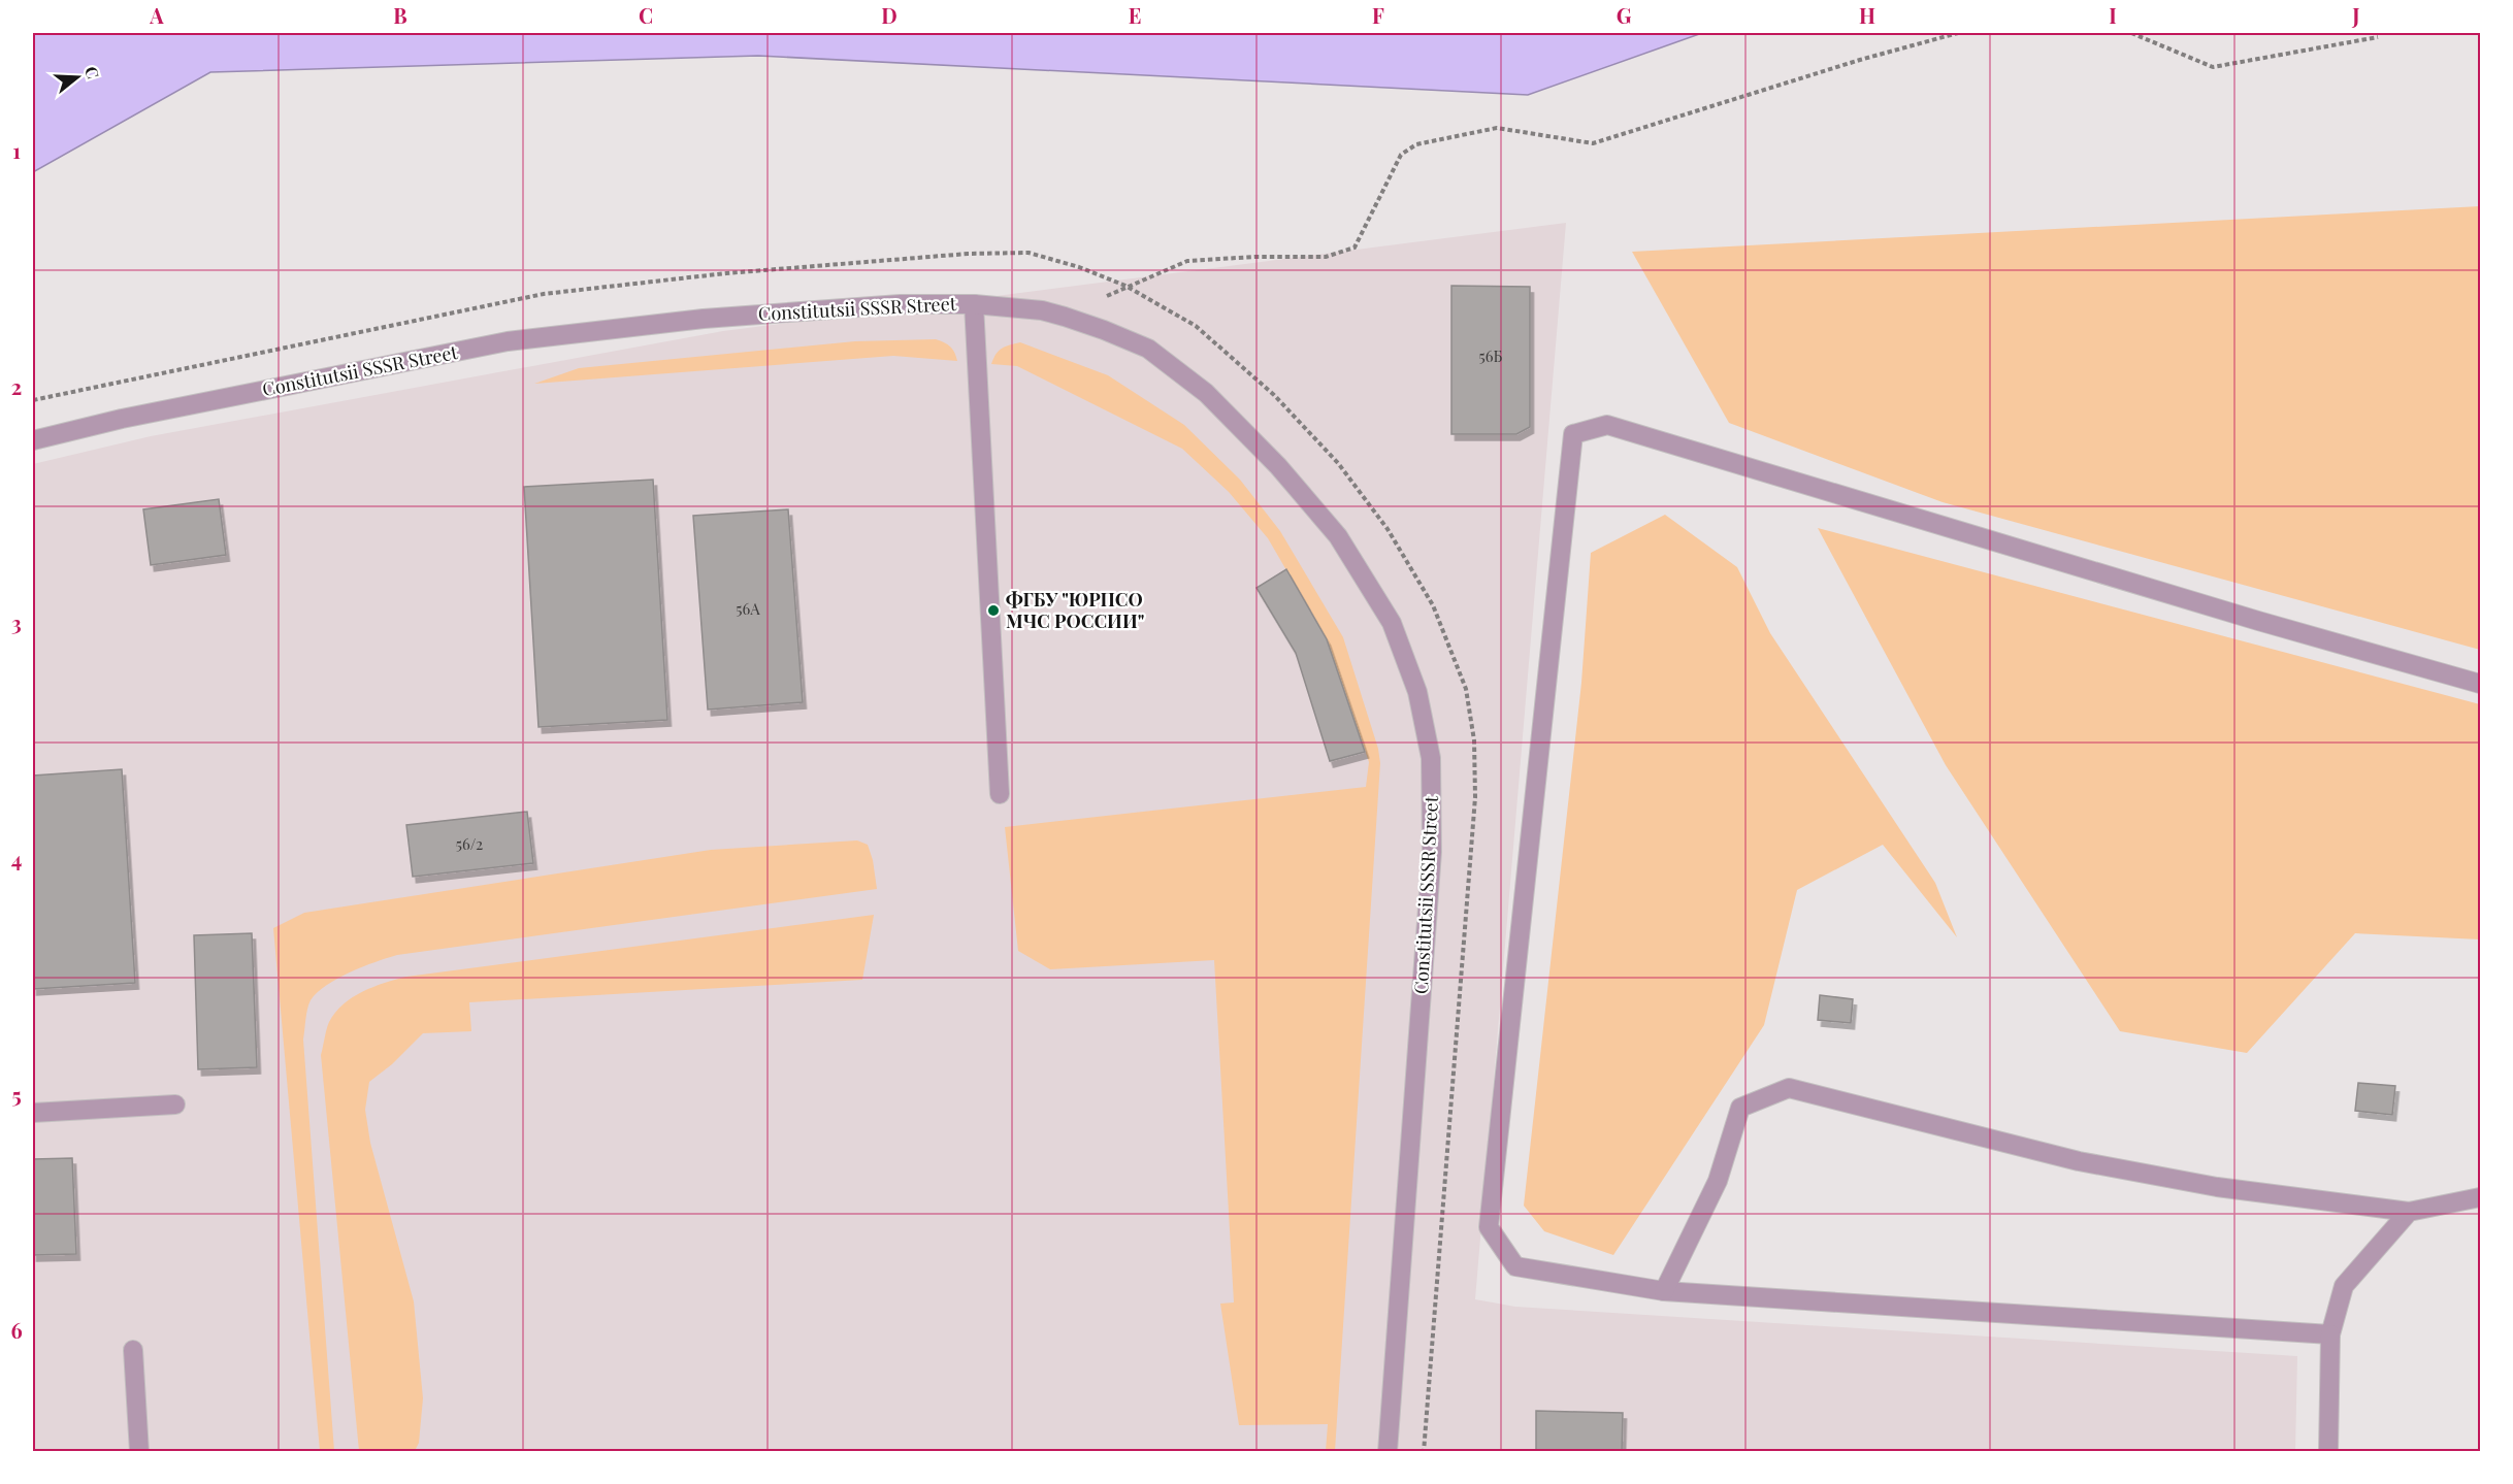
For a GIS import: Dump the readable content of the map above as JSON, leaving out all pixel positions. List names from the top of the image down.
{
  "streets": {
    "street": ["Constitutsii SSSR Street"]
  },
  "places": ["ФГБУ \"ЮРПСО МЧС РОССИИ\""],
  "house_numbers": ["56Б", "56А", "56/2"],
  "north": "right",
  "grid": {
    "columns": [
      "A",
      "B",
      "C",
      "D",
      "E",
      "F",
      "G",
      "H",
      "I",
      "J"
    ],
    "rows": [
      "1",
      "2",
      "3",
      "4",
      "5",
      "6"
    ]
  }
}
